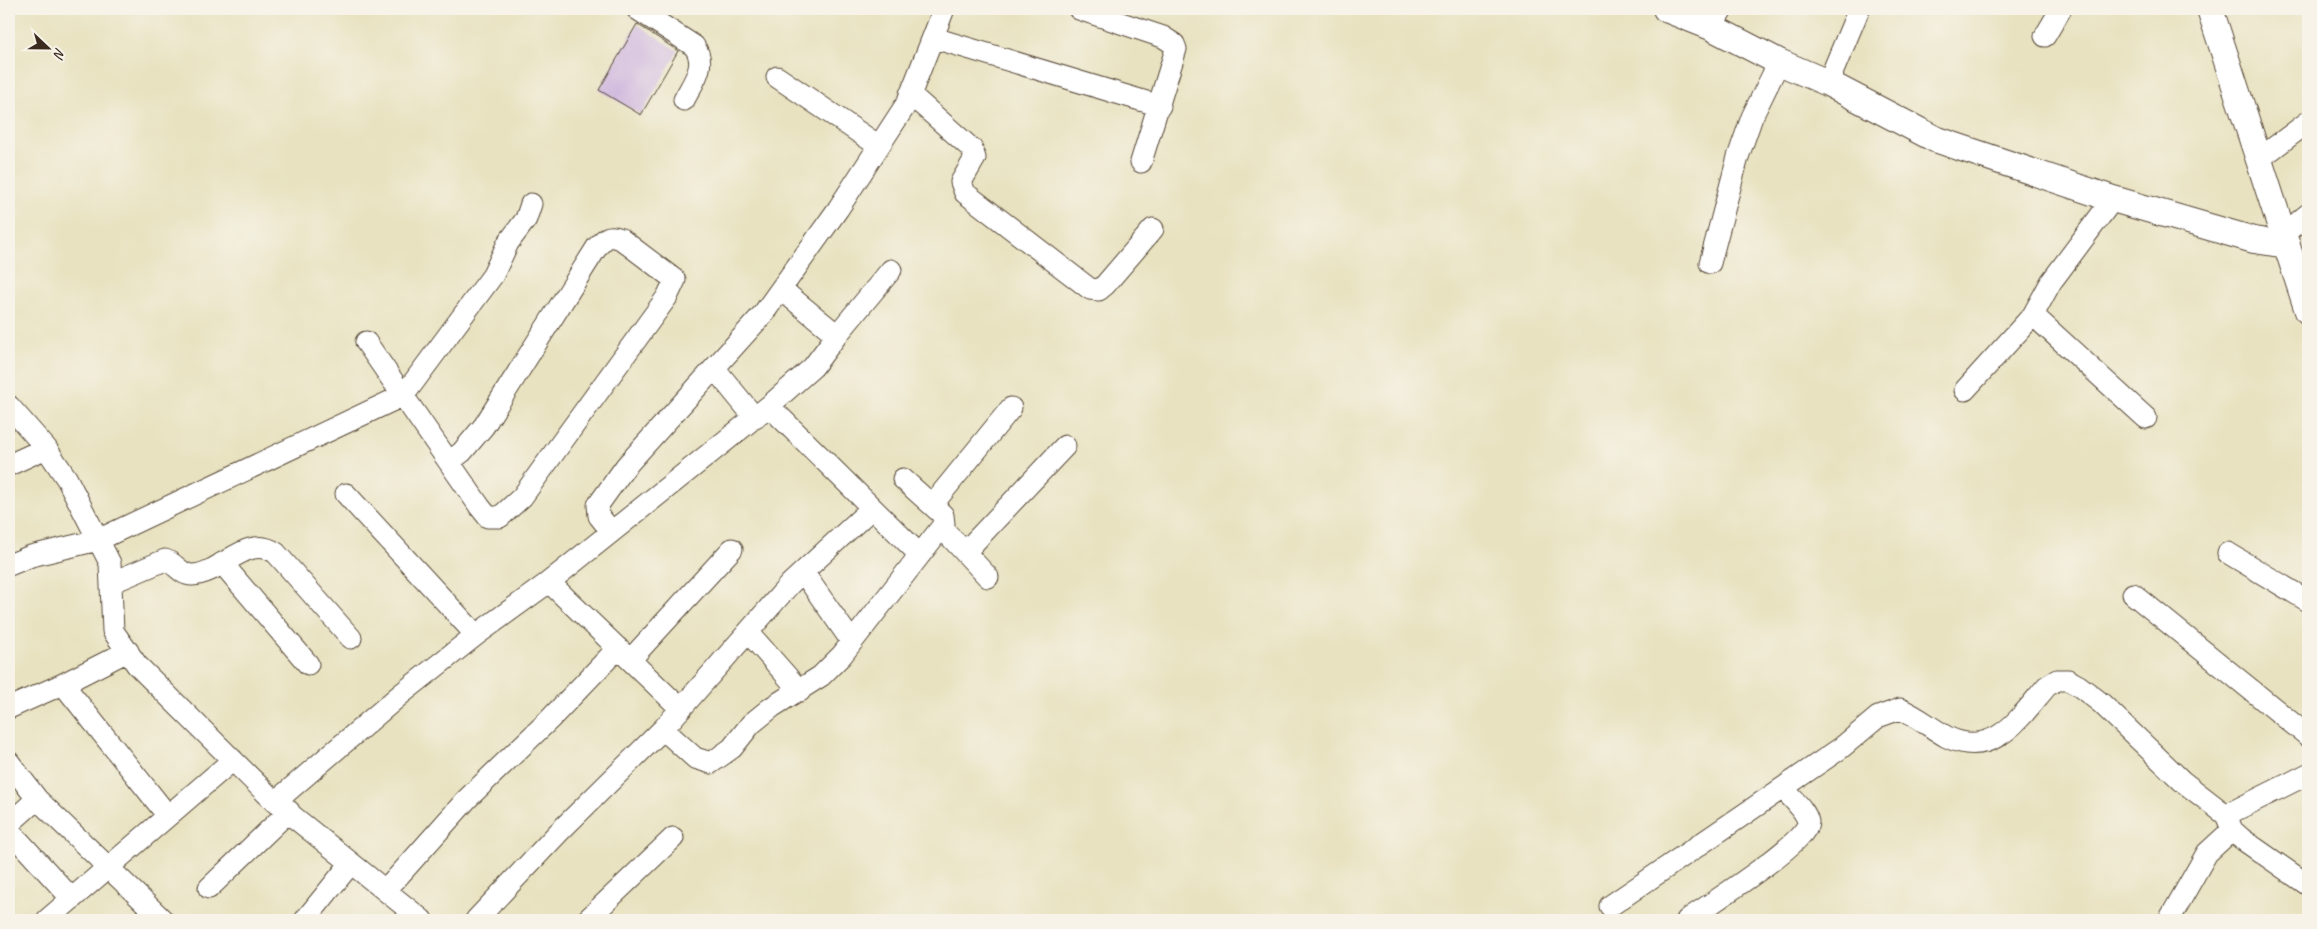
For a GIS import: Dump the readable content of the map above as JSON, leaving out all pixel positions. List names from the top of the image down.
{
  "north": "right"
}
